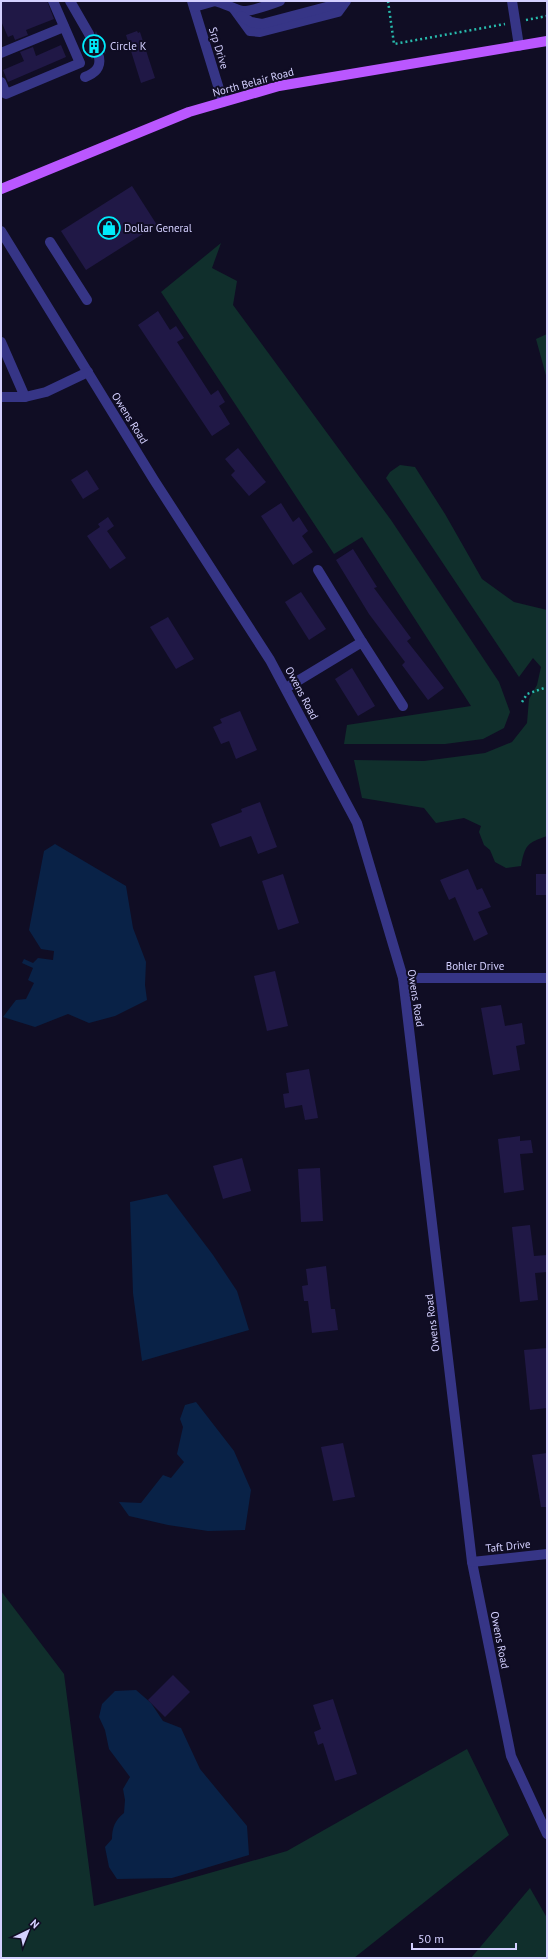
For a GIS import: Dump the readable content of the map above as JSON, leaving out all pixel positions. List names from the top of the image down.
{
  "streets": {
    "main road": ["North Belair Road"],
    "street": [
      "Srp Drive",
      "Owens Road",
      "Bohler Drive",
      "Taft Drive"
    ]
  },
  "crossings": [
    ["Srp Drive", "North Belair Road"],
    ["Owens Road", "Bohler Drive"],
    ["Owens Road", "Taft Drive"]
  ],
  "places": {
    "building": ["Circle K"],
    "shop": ["Dollar General"]
  },
  "scale_bar": "50 m",
  "north": "top right"
}
